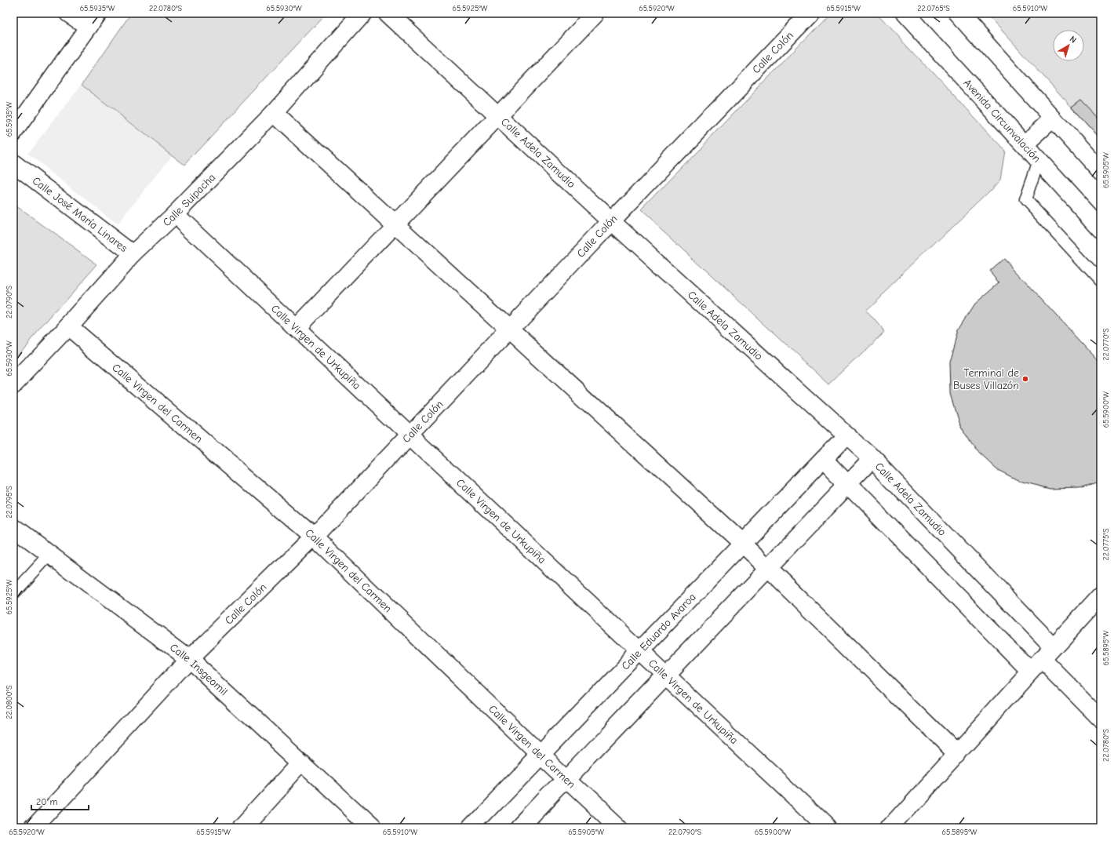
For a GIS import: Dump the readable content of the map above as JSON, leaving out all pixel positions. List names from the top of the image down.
{
  "streets": {
    "street": [
      "Calle Colón",
      "Avenida Circunvalación",
      "Calle Adela Zamudio",
      "Calle Suipacha",
      "Calle José María Linares",
      "Calle Virgen de Urkupiña",
      "Calle Virgen del Carmen",
      "Calle Eduardo Avaroa",
      "Calle Insgeomil"
    ]
  },
  "crossings": [
    ["Calle Colón", "Calle Adela Zamudio"],
    ["Calle Colón", "Calle Virgen de Urkupiña"],
    ["Calle Colón", "Calle Virgen del Carmen"],
    ["Calle Colón", "Calle Insgeomil"],
    ["Calle Adela Zamudio", "Calle Eduardo Avaroa"],
    ["Calle Suipacha", "Calle José María Linares"],
    ["Calle Suipacha", "Calle Virgen de Urkupiña"],
    ["Calle Suipacha", "Calle Virgen del Carmen"],
    ["Calle Virgen de Urkupiña", "Calle Eduardo Avaroa"],
    ["Calle Virgen del Carmen", "Calle Eduardo Avaroa"]
  ],
  "places": ["Terminal de Buses Villazón"],
  "scale_bar": "20 m",
  "north": "top right",
  "coordinates": [
    "65.5935°W",
    "22.0780°S",
    "65.5930°W",
    "65.5925°W",
    "65.5920°W",
    "65.5915°W",
    "22.0765°S",
    "65.5910°W",
    "65.5905°W",
    "22.0790°S",
    "22.0770°S",
    "65.5900°W",
    "22.0795°S",
    "22.0775°S",
    "65.5895°W",
    "22.0800°S"
  ]
}
